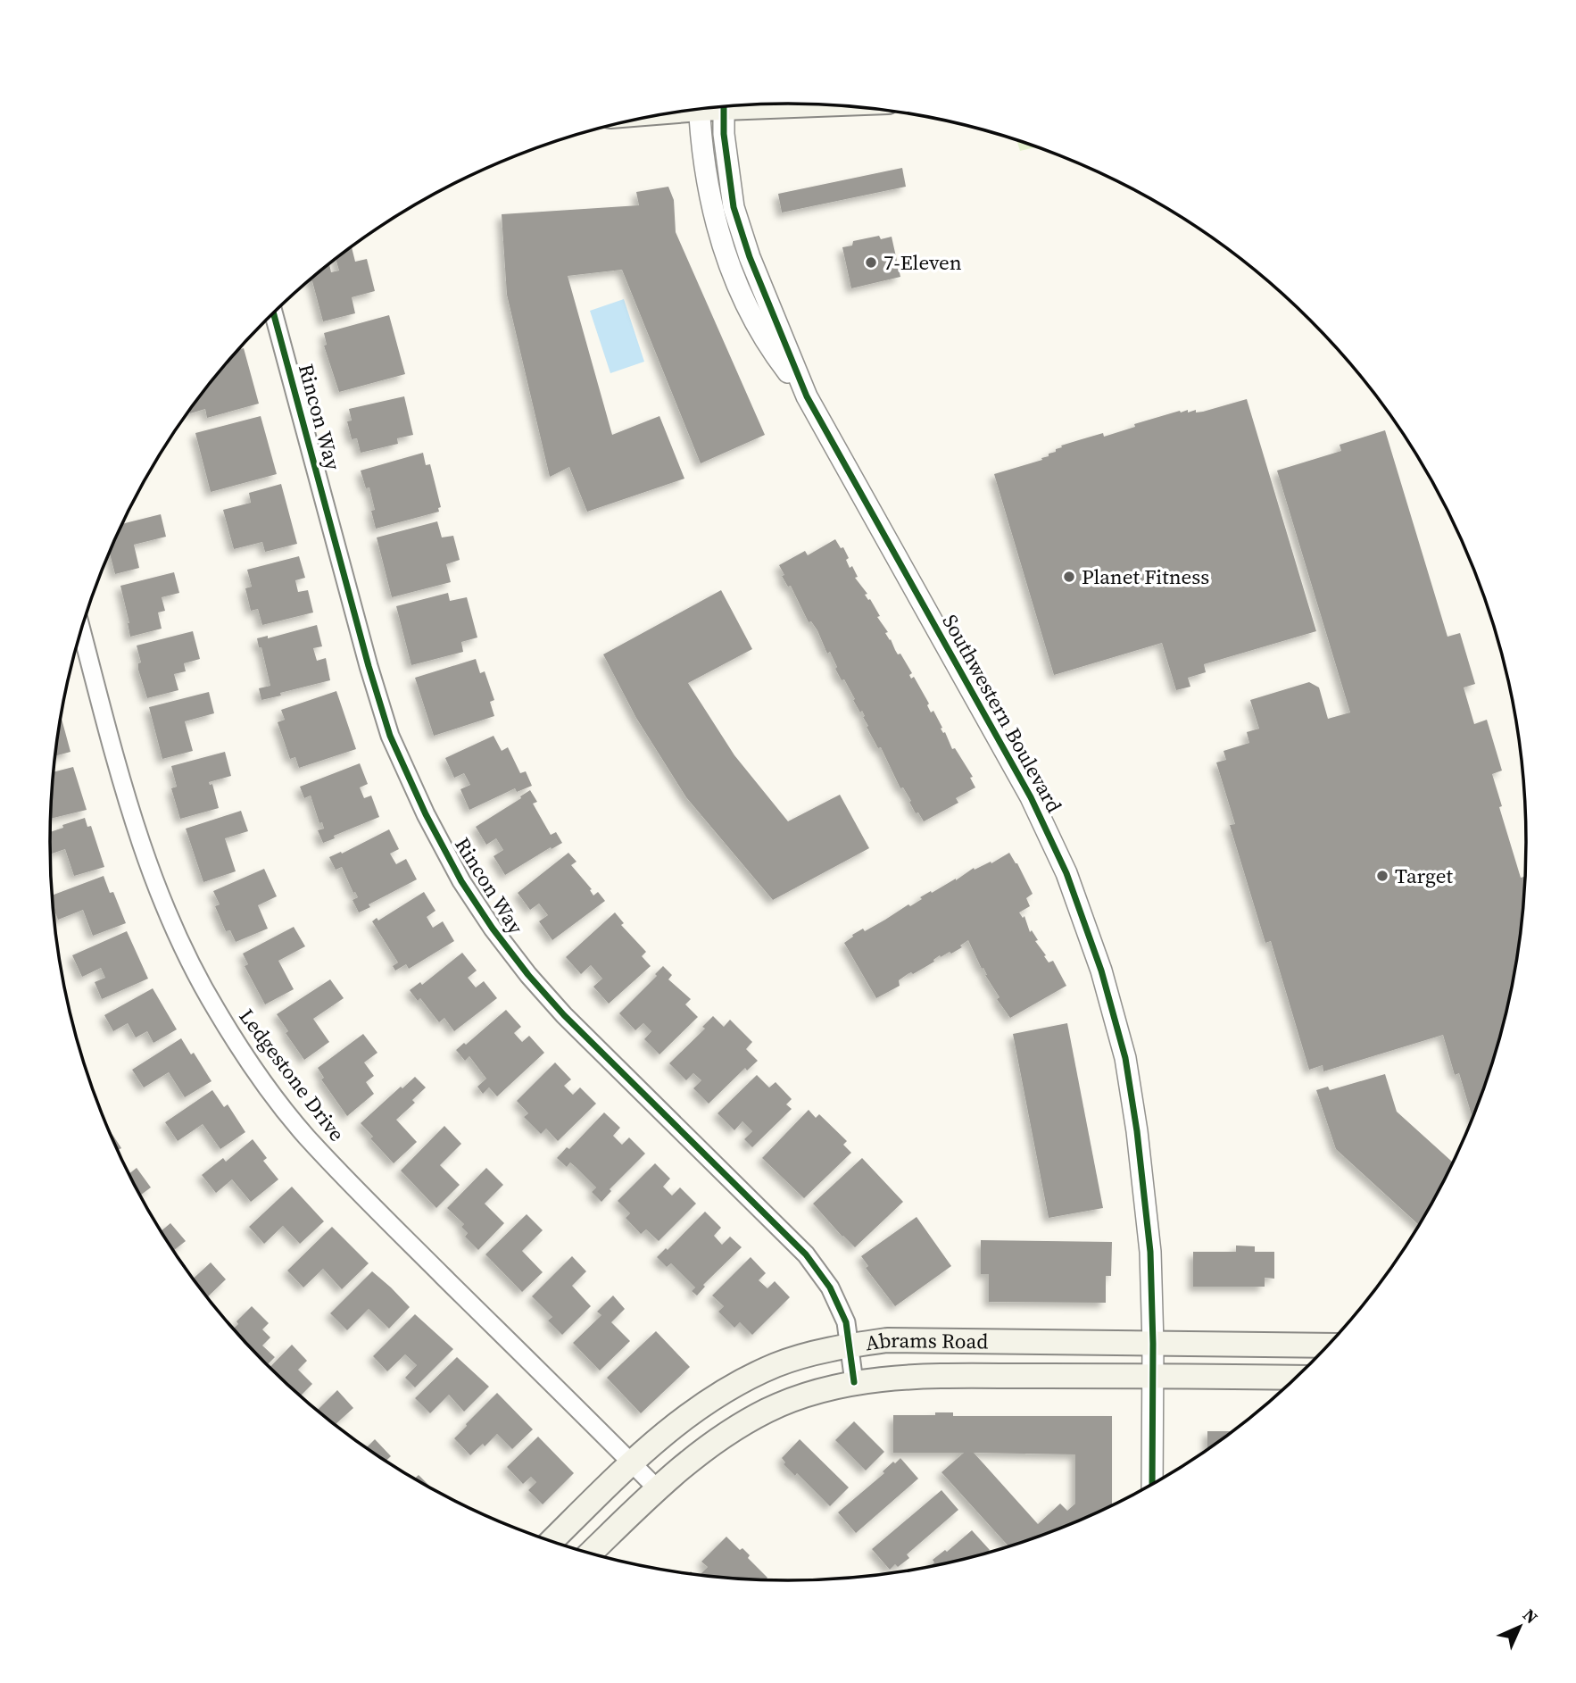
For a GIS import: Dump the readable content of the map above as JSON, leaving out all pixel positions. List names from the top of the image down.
{
  "streets": {
    "main road": ["Abrams Road"],
    "street": ["Rincon Way", "Southwestern Boulevard", "Ledgestone Drive"]
  },
  "crossings": [
    ["Rincon Way", "Abrams Road"],
    ["Southwestern Boulevard", "Abrams Road"],
    ["Ledgestone Drive", "Abrams Road"]
  ],
  "places": ["7-Eleven", "Planet Fitness", "Target"],
  "north": "top right"
}
